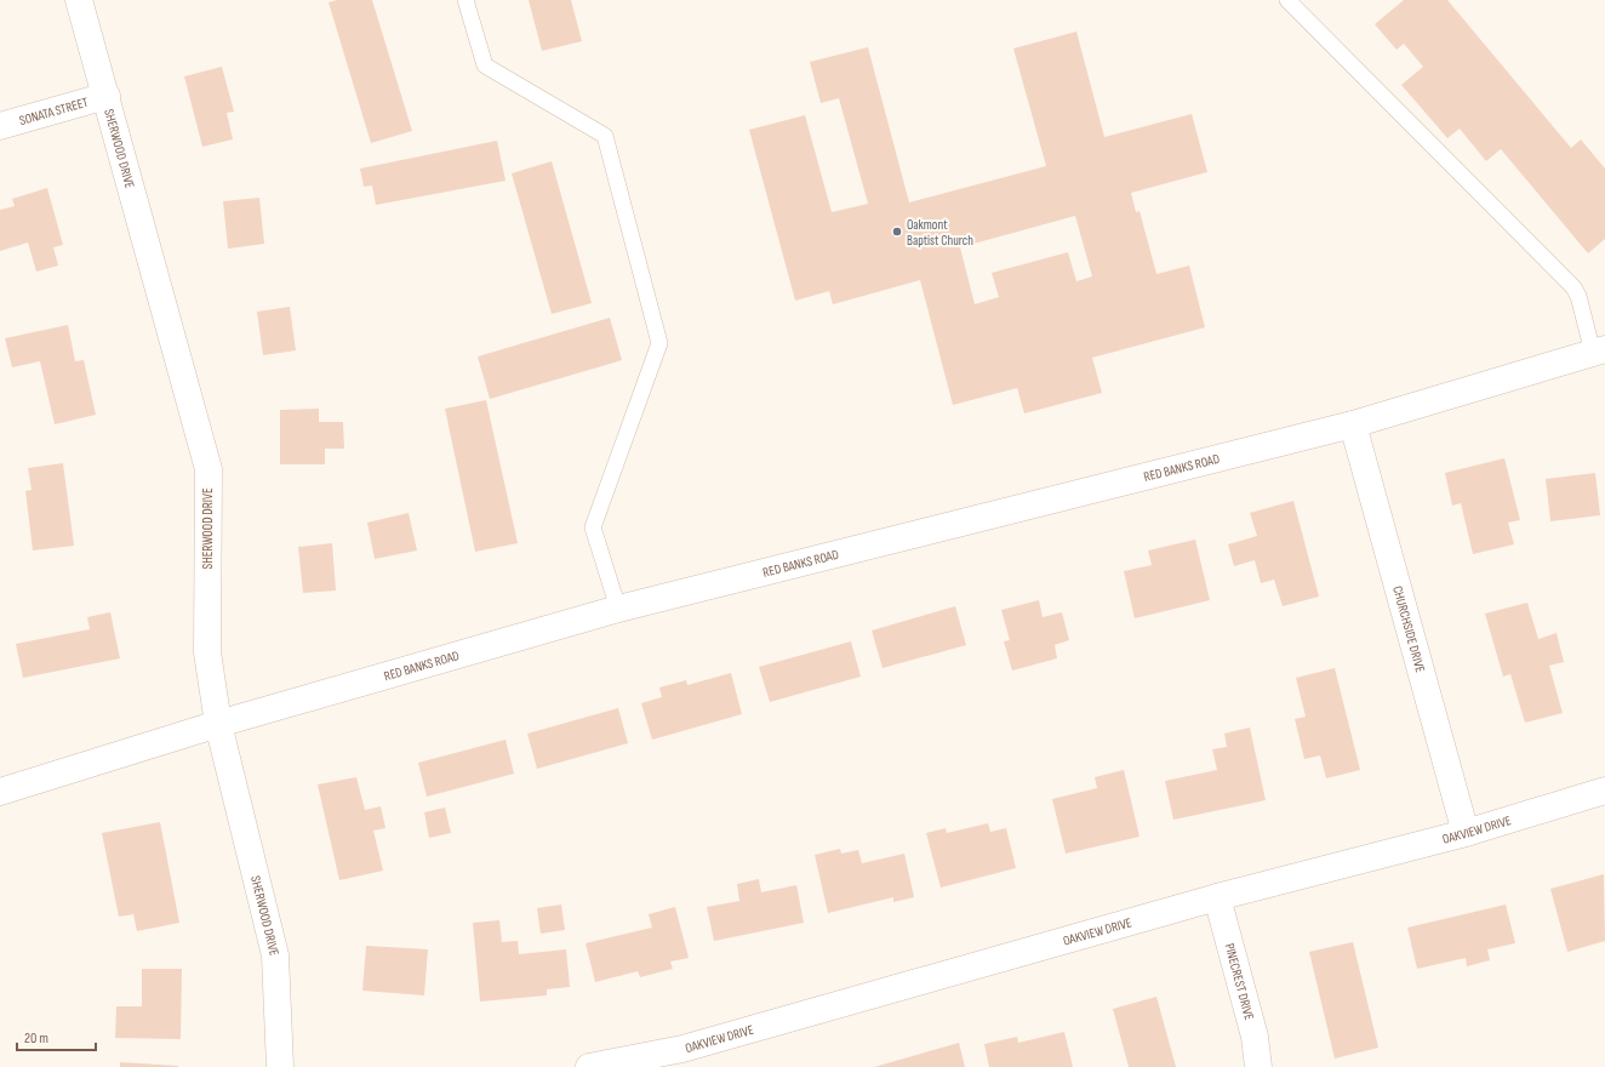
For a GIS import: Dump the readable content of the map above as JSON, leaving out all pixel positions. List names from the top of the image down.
{
  "streets": {
    "street": [
      "SONATA STREET",
      "SHERWOOD DRIVE",
      "RED BANKS ROAD",
      "CHURCHSIDE DRIVE",
      "OAKVIEW DRIVE",
      "PINECREST DRIVE"
    ]
  },
  "crossings": [
    ["SONATA STREET", "SHERWOOD DRIVE"],
    ["SHERWOOD DRIVE", "RED BANKS ROAD"],
    ["RED BANKS ROAD", "CHURCHSIDE DRIVE"],
    ["CHURCHSIDE DRIVE", "OAKVIEW DRIVE"],
    ["OAKVIEW DRIVE", "PINECREST DRIVE"]
  ],
  "places": ["Oakmont Baptist Church"],
  "scale_bar": "20 m"
}
